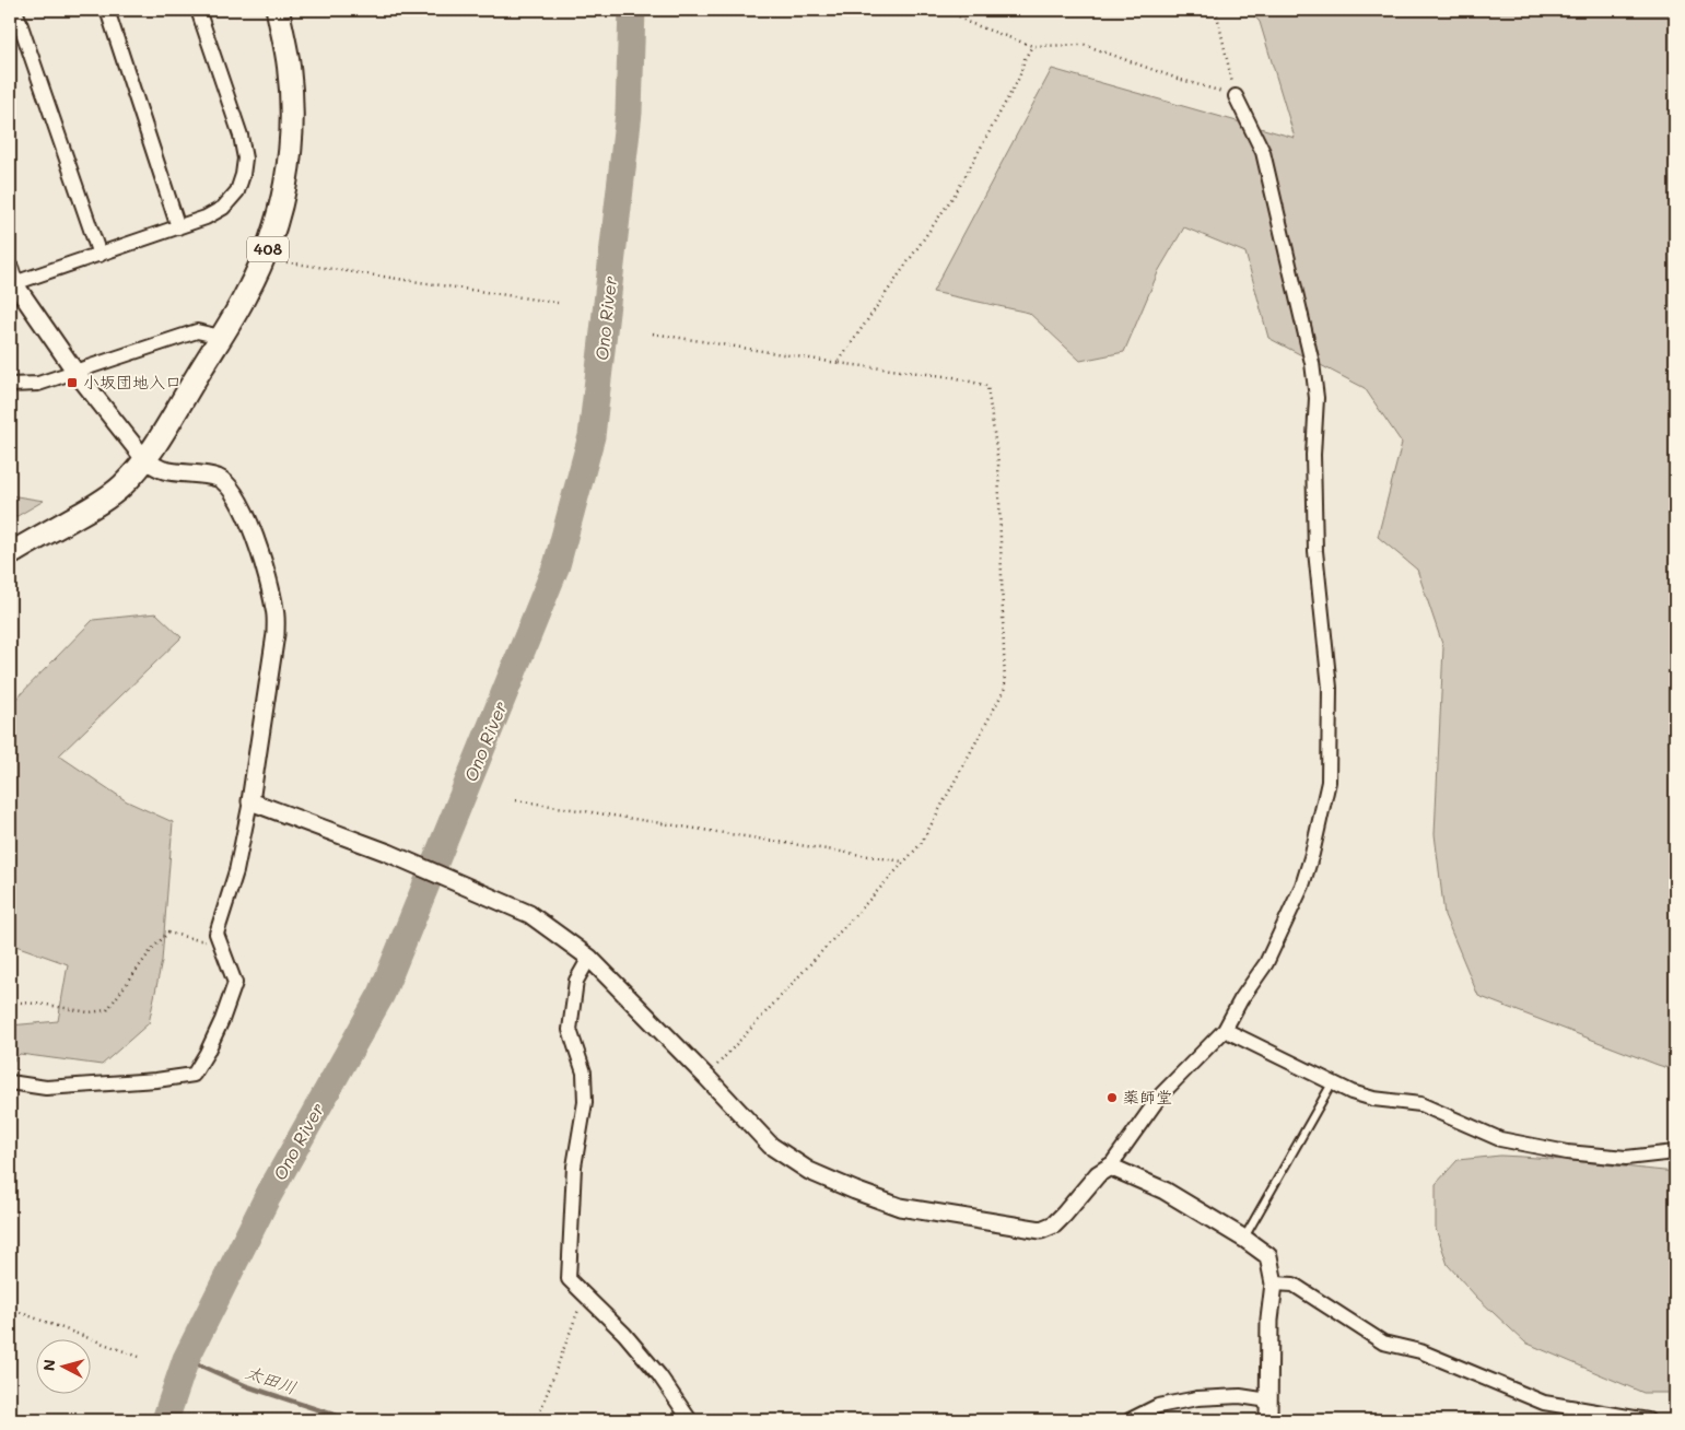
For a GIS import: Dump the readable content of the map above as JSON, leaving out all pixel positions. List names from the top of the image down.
{
  "streets": {
    "highway": ["408"]
  },
  "water": ["Ono River", "太田川"],
  "places": {
    "transit": ["小坂団地入口"],
    "other": ["薬師堂"]
  },
  "north": "left"
}
